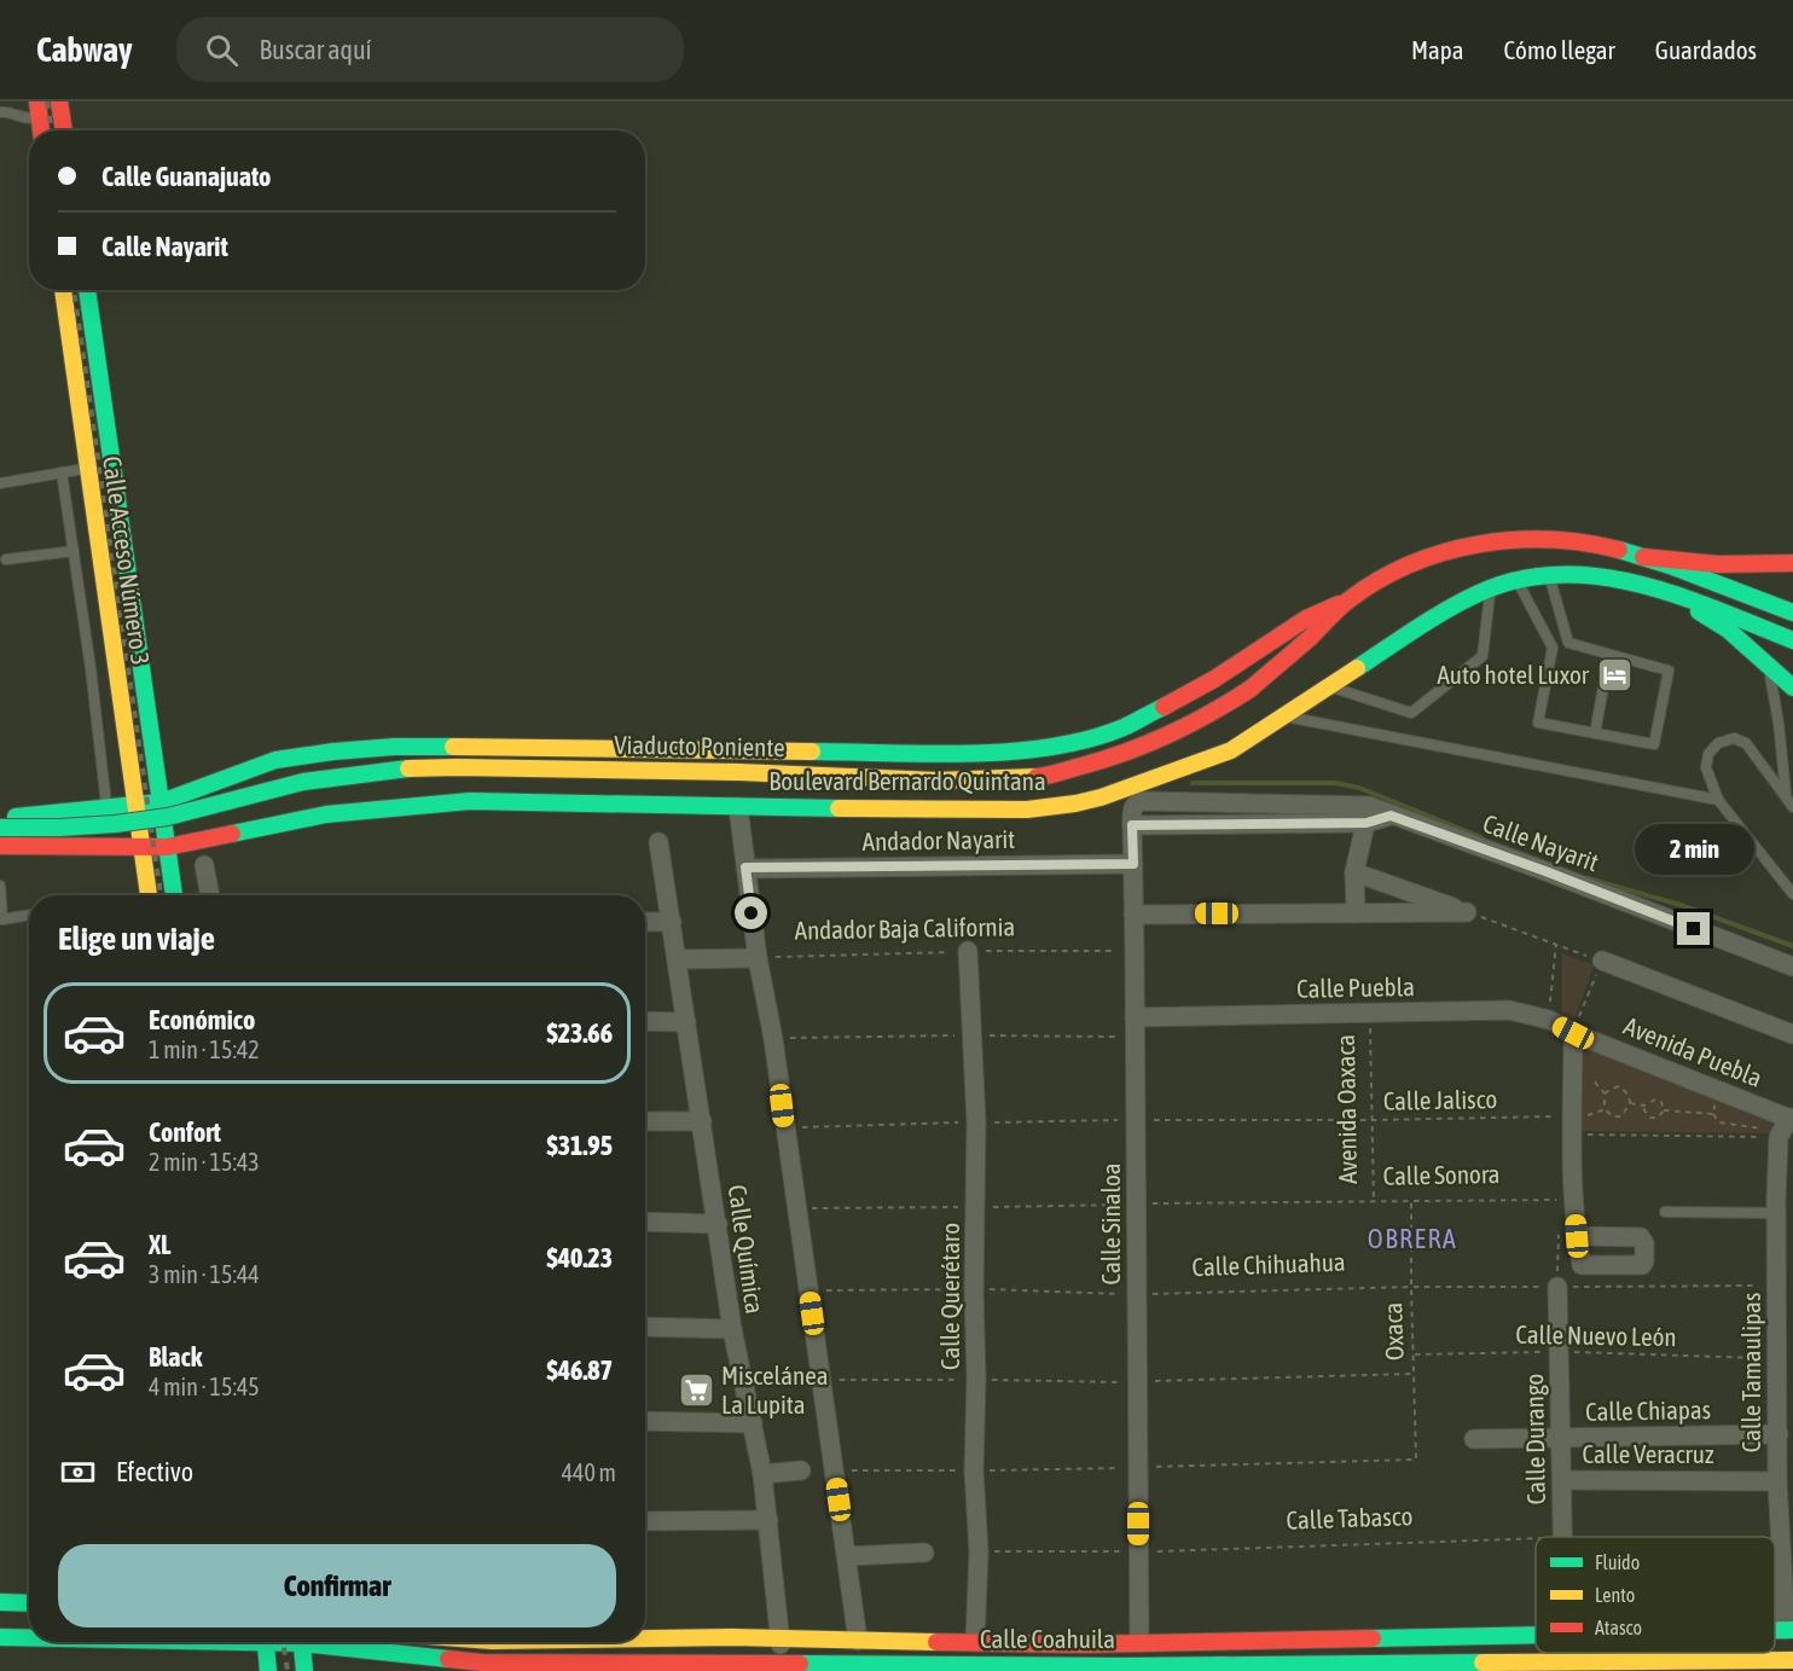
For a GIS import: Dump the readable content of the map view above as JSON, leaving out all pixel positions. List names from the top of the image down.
{
  "streets": {
    "main road": [
      "Calle Acceso Número 3",
      "Viaducto Poniente",
      "Boulevard Bernardo Quintana",
      "Calle Coahuila"
    ],
    "street": [
      "Andador Nayarit",
      "Calle Nayarit",
      "Calle Puebla",
      "Avenida Puebla",
      "Calle Sinaloa",
      "Calle Química",
      "Calle Querétaro",
      "Calle Tamaulipas",
      "Calle Chiapas",
      "Calle Durango",
      "Calle Veracruz"
    ],
    "path": [
      "Andador Baja California",
      "Calle Jalisco",
      "Avenida Oaxaca",
      "Calle Sonora",
      "Calle Chihuahua",
      "Oxaca",
      "Calle Nuevo León",
      "Calle Tabasco"
    ]
  },
  "crossings": [
    ["Calle Acceso Número 3", "Boulevard Bernardo Quintana"],
    ["Viaducto Poniente", "Boulevard Bernardo Quintana"],
    ["Andador Nayarit", "Calle Sinaloa"],
    ["Calle Nayarit", "Calle Sinaloa"],
    ["Andador Baja California", "Calle Sinaloa"],
    ["Andador Baja California", "Calle Querétaro"],
    ["Calle Puebla", "Avenida Puebla"],
    ["Calle Puebla", "Avenida Oaxaca"],
    ["Calle Puebla", "Calle Sinaloa"],
    ["Avenida Puebla", "Calle Tamaulipas"],
    ["Calle Jalisco", "Avenida Oaxaca"],
    ["Calle Jalisco", "Calle Sinaloa"],
    ["Avenida Oaxaca", "Calle Sonora"],
    ["Calle Sonora", "Calle Sinaloa"],
    ["Calle Sonora", "Oxaca"],
    ["Calle Sinaloa", "Calle Chihuahua"],
    ["Calle Sinaloa", "Oxaca"],
    ["Calle Sinaloa", "Calle Tabasco"],
    ["Calle Sinaloa", "Calle Coahuila"],
    ["Calle Química", "Calle Coahuila"],
    ["Calle Chihuahua", "Oxaca"],
    ["Calle Chihuahua", "Calle Tamaulipas"],
    ["Calle Chihuahua", "Calle Durango"],
    ["Calle Querétaro", "Calle Tabasco"],
    ["Calle Querétaro", "Calle Coahuila"],
    ["Oxaca", "Calle Nuevo León"],
    ["Calle Nuevo León", "Calle Tamaulipas"],
    ["Calle Nuevo León", "Calle Durango"],
    ["Calle Tamaulipas", "Calle Chiapas"],
    ["Calle Tamaulipas", "Calle Veracruz"],
    ["Calle Chiapas", "Calle Durango"],
    ["Calle Durango", "Calle Veracruz"]
  ],
  "districts": ["OBRERA"],
  "places": {
    "hotel": ["Auto hotel Luxor"],
    "supermarket": ["Miscelánea La Lupita"]
  },
  "legend": ["Fluido", "Lento", "Atasco"],
  "page": {
    "header": "Cabway",
    "search": "Buscar aquí",
    "nav": ["Mapa", "Cómo llegar", "Guardados"],
    "banner": ["Calle Guanajuato", "Calle Nayarit"],
    "bubble": "2 min",
    "heading": "Elige un viaje",
    "list": [
      {
        "name": "Económico",
        "note": "1 min · 15:42",
        "value": "$23.66"
      },
      {
        "name": "Confort",
        "note": "2 min · 15:43",
        "value": "$31.95"
      },
      {
        "name": "XL",
        "note": "3 min · 15:44",
        "value": "$40.23"
      },
      {
        "name": "Black",
        "note": "4 min · 15:45",
        "value": "$46.87"
      }
    ],
    "pay": ["Efectivo", "440 m"],
    "buttons": "Confirmar"
  }
}
